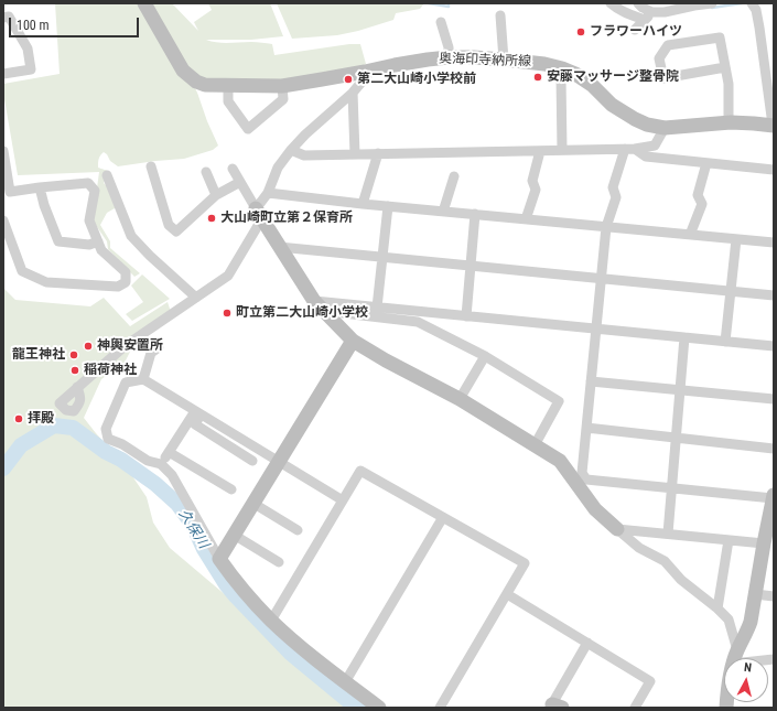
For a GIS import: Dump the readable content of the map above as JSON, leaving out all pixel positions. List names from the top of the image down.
{
  "streets": {
    "street": ["奥海印寺納所線"]
  },
  "water": ["久保川"],
  "places": [
    "フラワーハイツ",
    "安藤マッサージ整骨院",
    "第二大山崎小学校前",
    "大山崎町立第２保育所",
    "町立第二大山崎小学校",
    "神輿安置所",
    "龍王神社",
    "稲荷神社",
    "拝殿"
  ],
  "scale_bar": "100 m",
  "north": "top"
}
